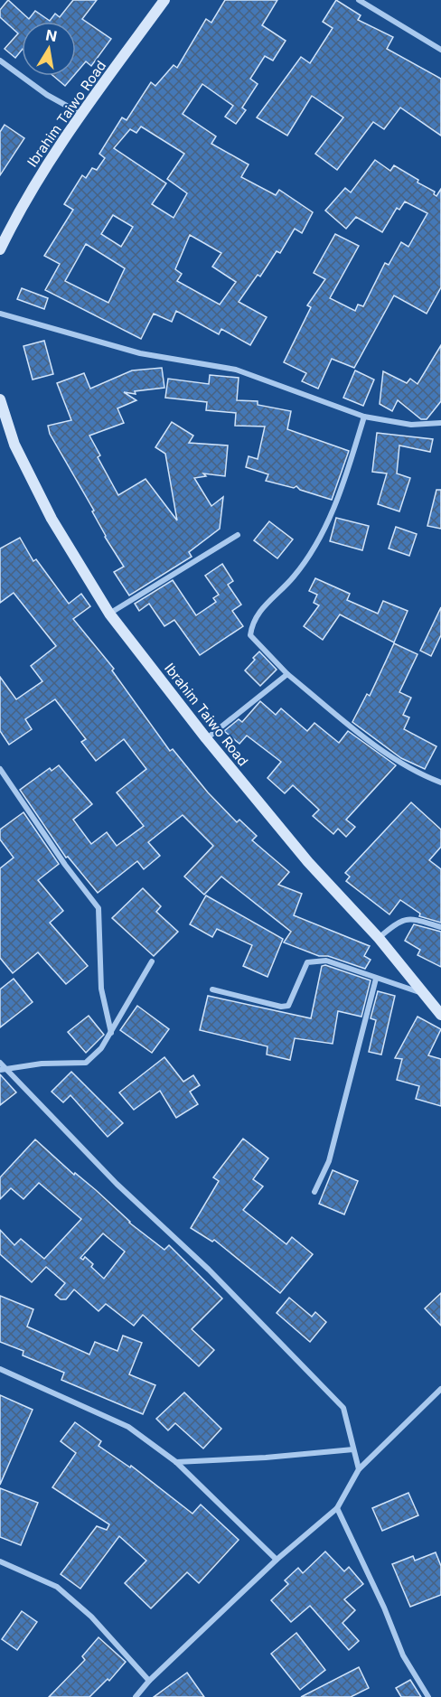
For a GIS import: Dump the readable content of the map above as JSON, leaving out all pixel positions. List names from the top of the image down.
{
  "streets": {
    "main road": ["Ibrahim Taiwo Road"]
  },
  "north": "top"
}
